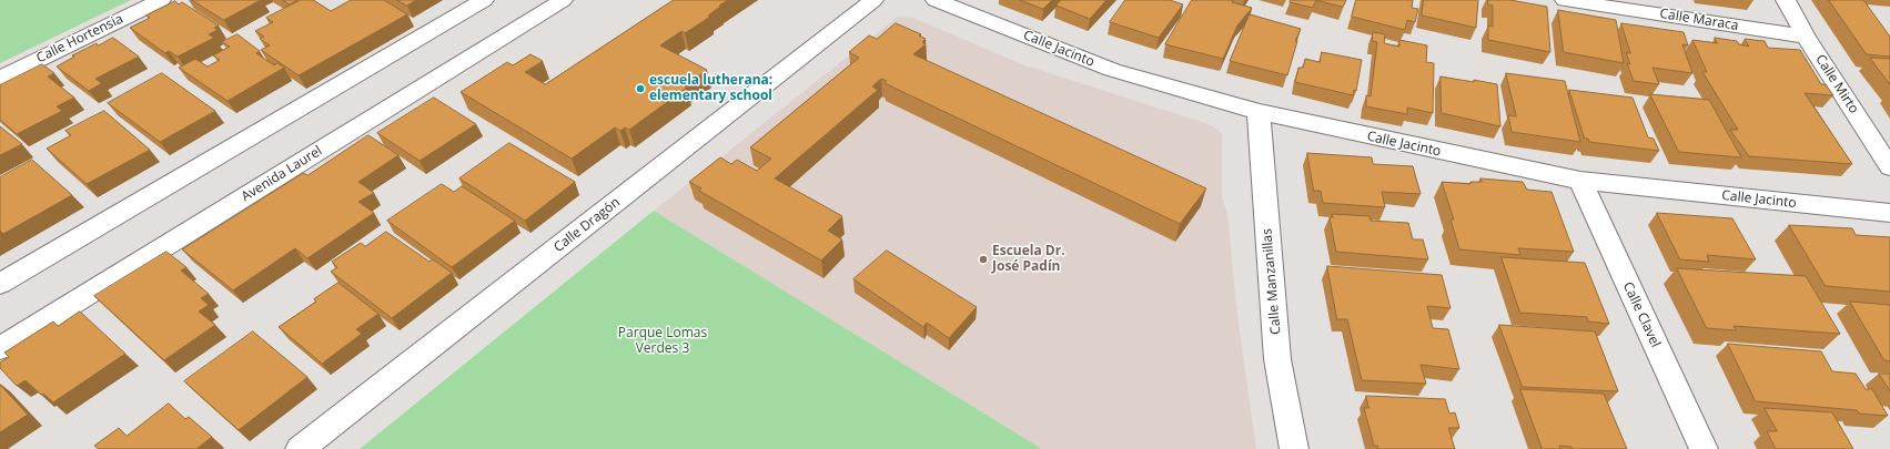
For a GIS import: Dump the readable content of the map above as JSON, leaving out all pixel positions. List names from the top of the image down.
{
  "streets": {
    "street": [
      "Calle Maraca",
      "Calle Hortensia",
      "Calle Jacinto",
      "Calle Mirto",
      "Avenida Laurel",
      "Calle Dragón",
      "Calle Manzanillas",
      "Calle Clavel"
    ]
  },
  "crossings": [
    ["Calle Maraca", "Calle Mirto"],
    ["Calle Jacinto", "Calle Manzanillas"],
    ["Calle Jacinto", "Calle Clavel"]
  ],
  "parks": ["Parque Lomas Verdes 3"],
  "places": ["escuela lutherana: elementary school", "Escuela Dr. José Padín"]
}
